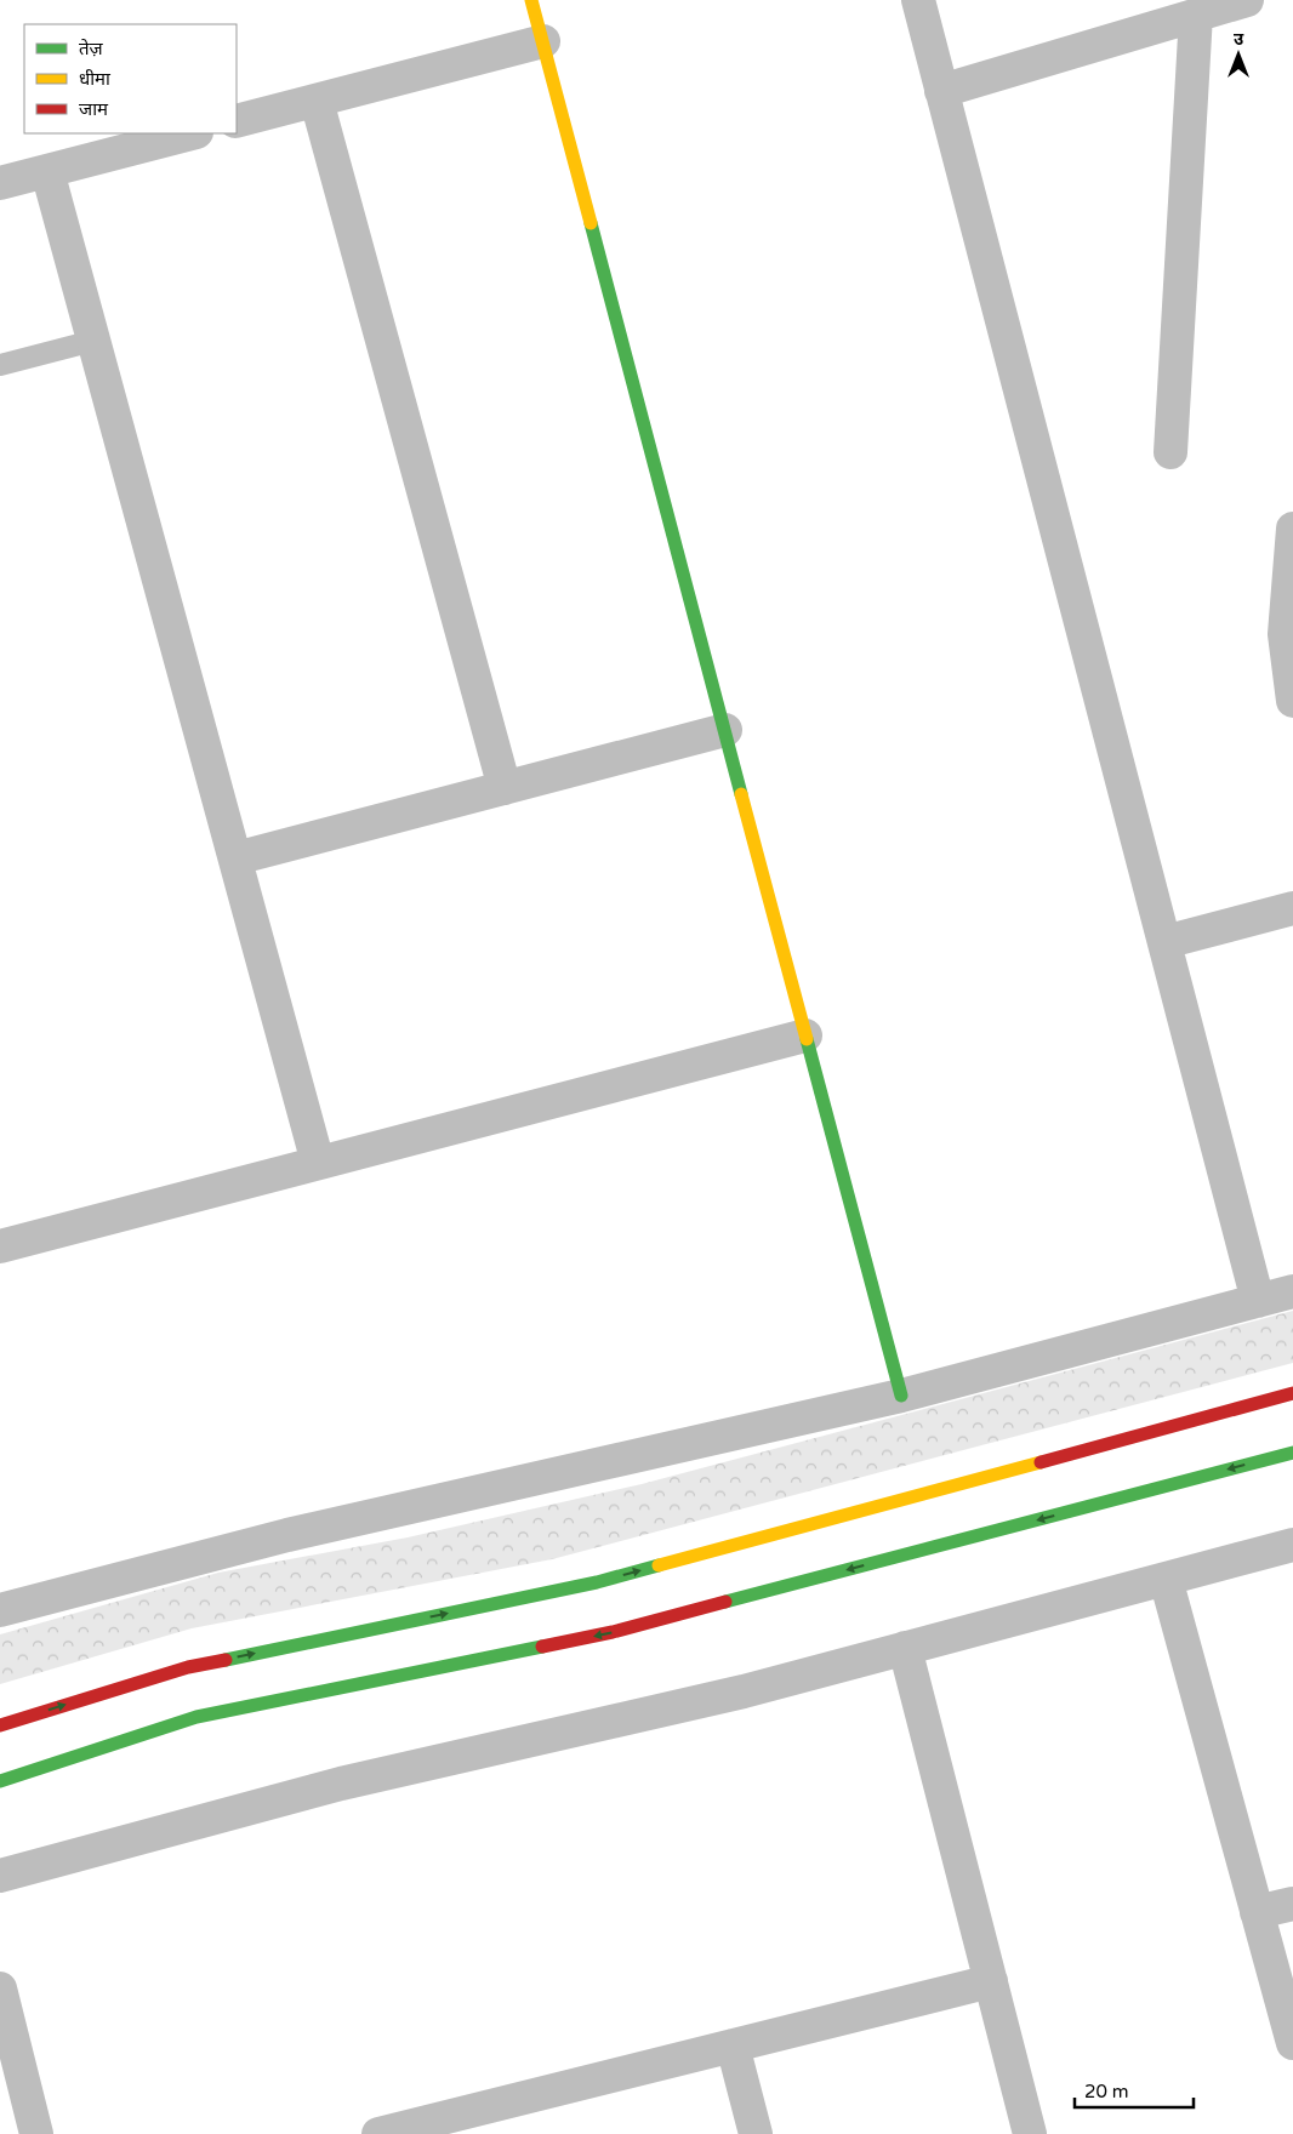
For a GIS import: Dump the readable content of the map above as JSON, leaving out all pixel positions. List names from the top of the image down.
{
  "legend": ["तेज़", "धीमा", "जाम"],
  "scale_bar": "20 m",
  "north": "top"
}
